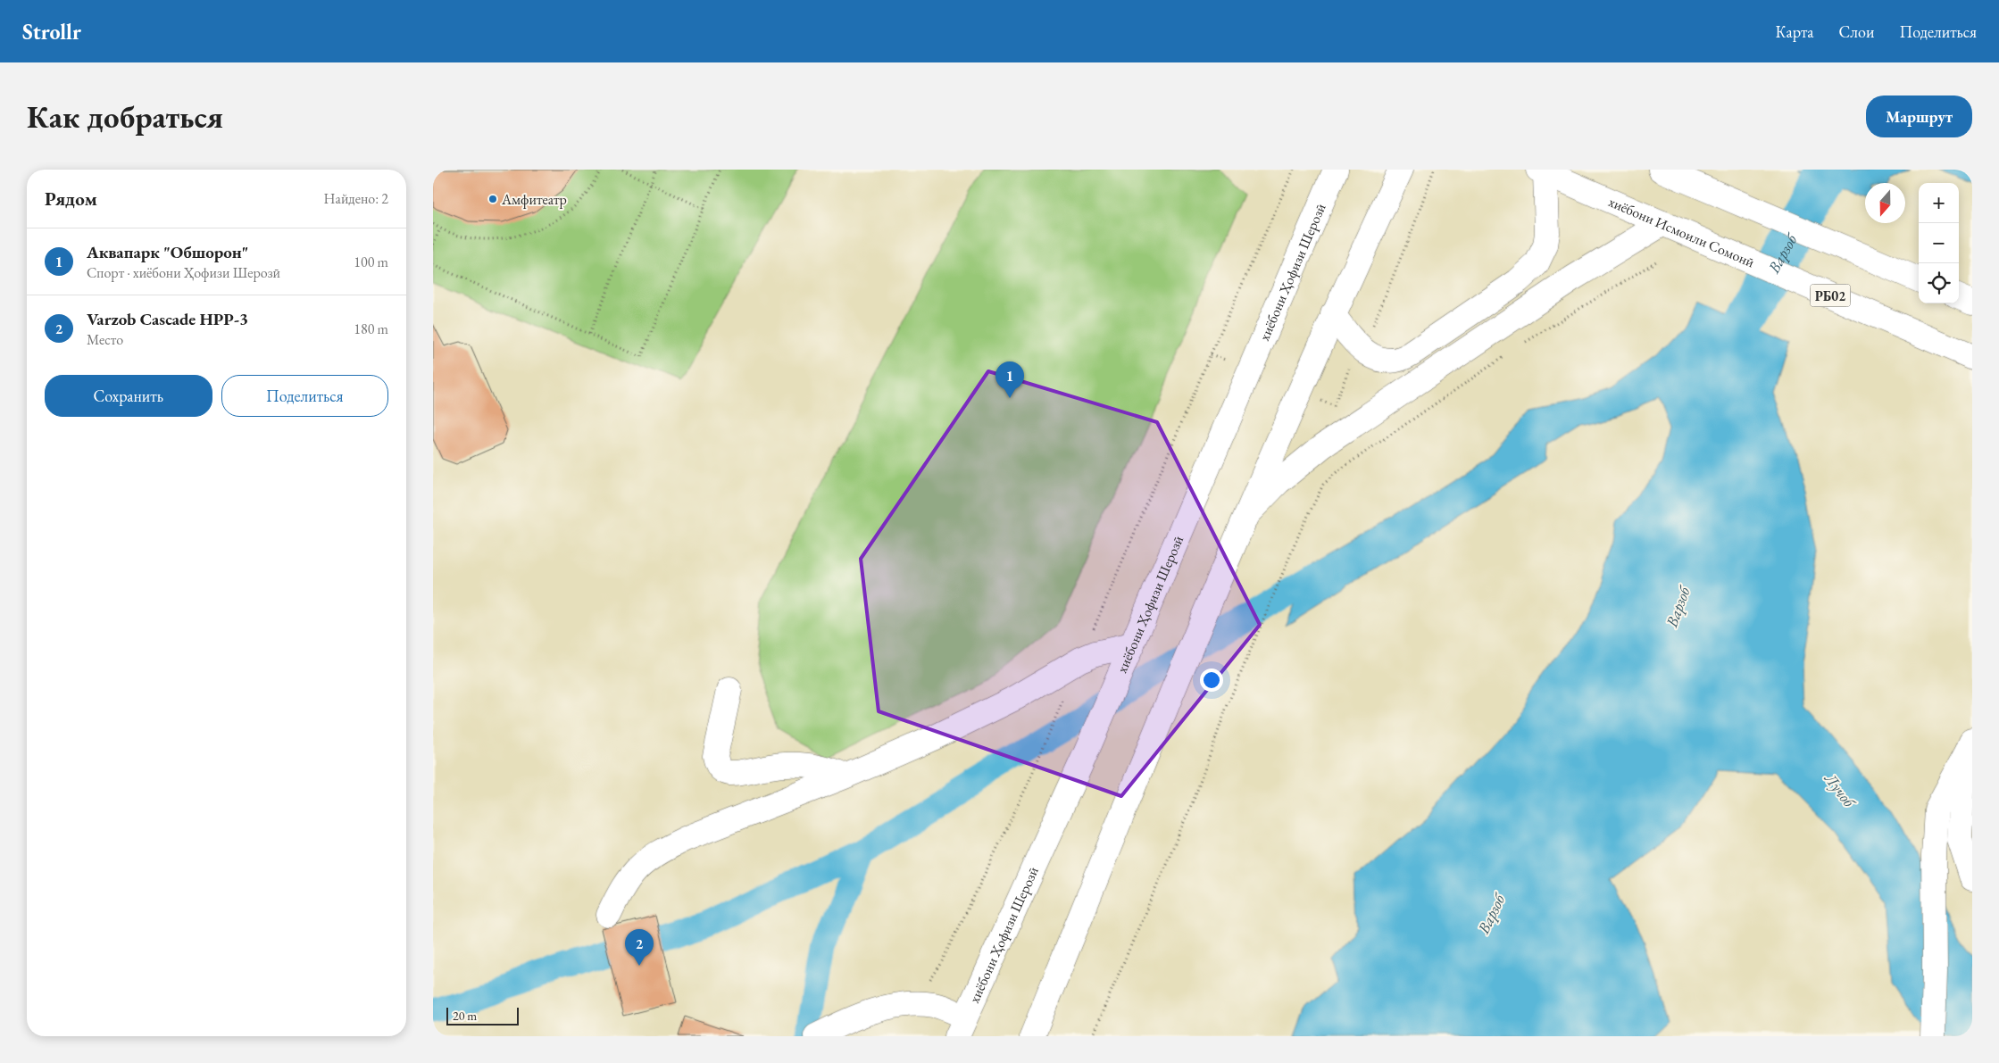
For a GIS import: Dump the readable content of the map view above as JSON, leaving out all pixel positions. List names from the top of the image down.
{
  "streets": {
    "main road": ["хиёбони Исмоили Сомонӣ", "хиёбони Ҳофизи Шерозӣ", "РБ02"]
  },
  "water": ["Варзоб", "Лучоб"],
  "places": ["Aмфитеатр"],
  "scale_bar": "20 m",
  "north": "bottom",
  "page": {
    "header": "Strollr",
    "nav": ["Карта", "Слои", "Поделиться"],
    "buttons": [
      "Маршрут",
      ["Сохранить", "Поделиться"]
    ],
    "title": "Как добраться",
    "heading": ["Рядом", "Найдено: 2"],
    "map_buttons": ["+", "−"],
    "list": [
      {
        "mark": "1",
        "name": "Аквапарк \"Обшорон\"",
        "note": "Спорт · хиёбони Ҳофизи Шерозӣ",
        "value": "100 m"
      },
      {
        "mark": "2",
        "name": "Varzob Cascade HPP-3",
        "note": "Место",
        "value": "180 m"
      }
    ],
    "pins": ["1", "2"],
    "scale": "20 m"
  }
}
